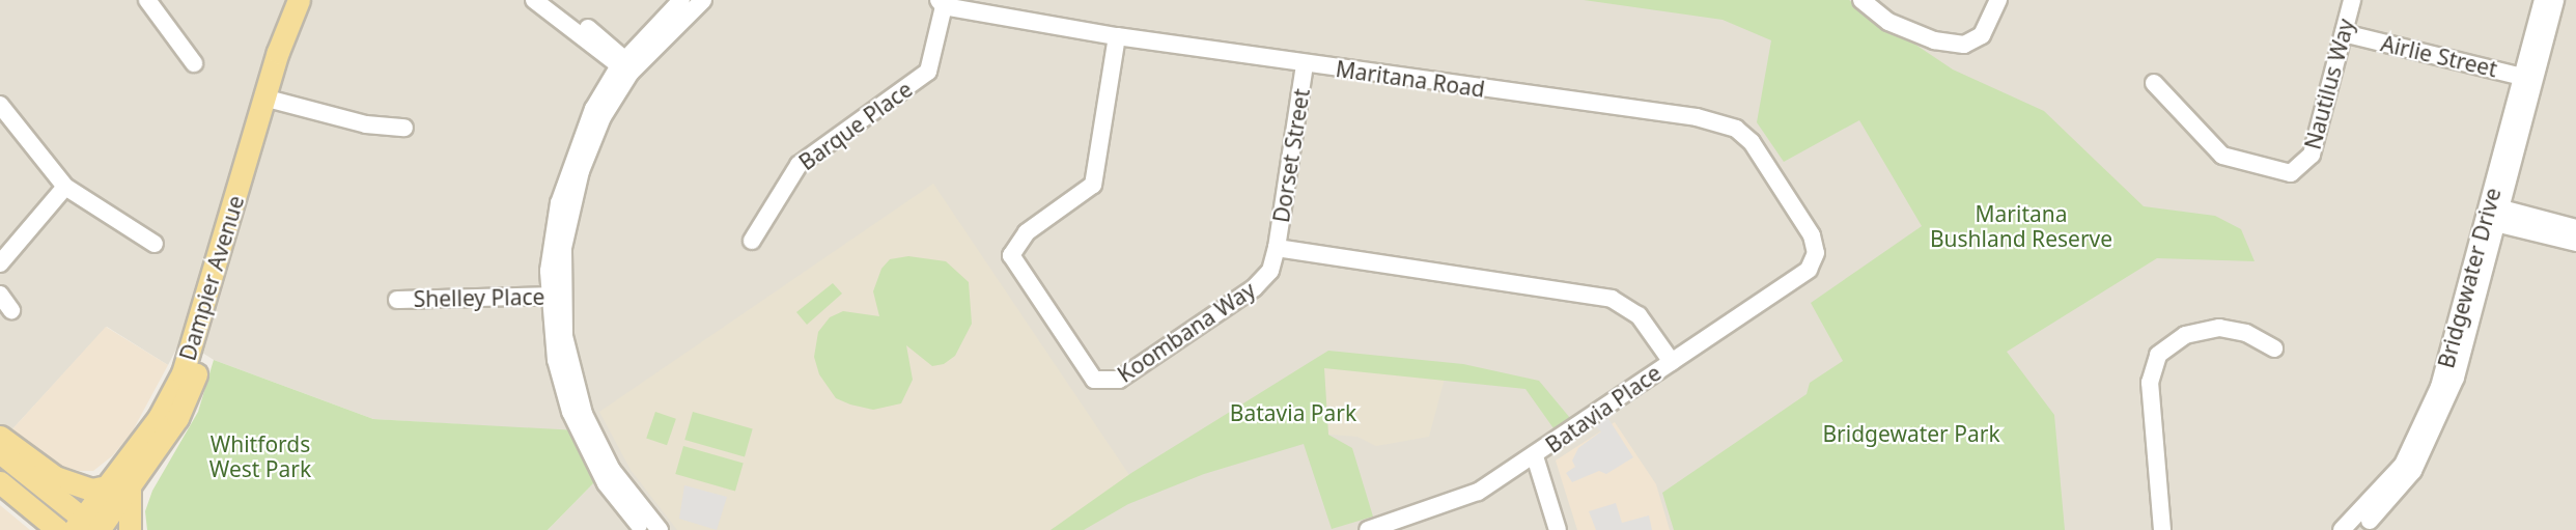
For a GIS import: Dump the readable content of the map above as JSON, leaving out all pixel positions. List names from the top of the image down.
{
  "streets": {
    "main road": ["Dampier Avenue"],
    "street": [
      "Airlie Street",
      "Maritana Road",
      "Nautilus Way",
      "Barque Place",
      "Dorset Street",
      "Bridgewater Drive",
      "Shelley Place",
      "Koombana Way",
      "Batavia Place"
    ]
  },
  "crossings": [
    ["Airlie Street", "Nautilus Way"],
    ["Airlie Street", "Bridgewater Drive"],
    ["Maritana Road", "Barque Place"],
    ["Maritana Road", "Dorset Street"],
    ["Maritana Road", "Koombana Way"],
    ["Maritana Road", "Batavia Place"],
    ["Dorset Street", "Koombana Way"]
  ],
  "parks": [
    "Maritana Bushland Reserve",
    "Batavia Park",
    "Bridgewater Park",
    "Whitfords West Park"
  ]
}
